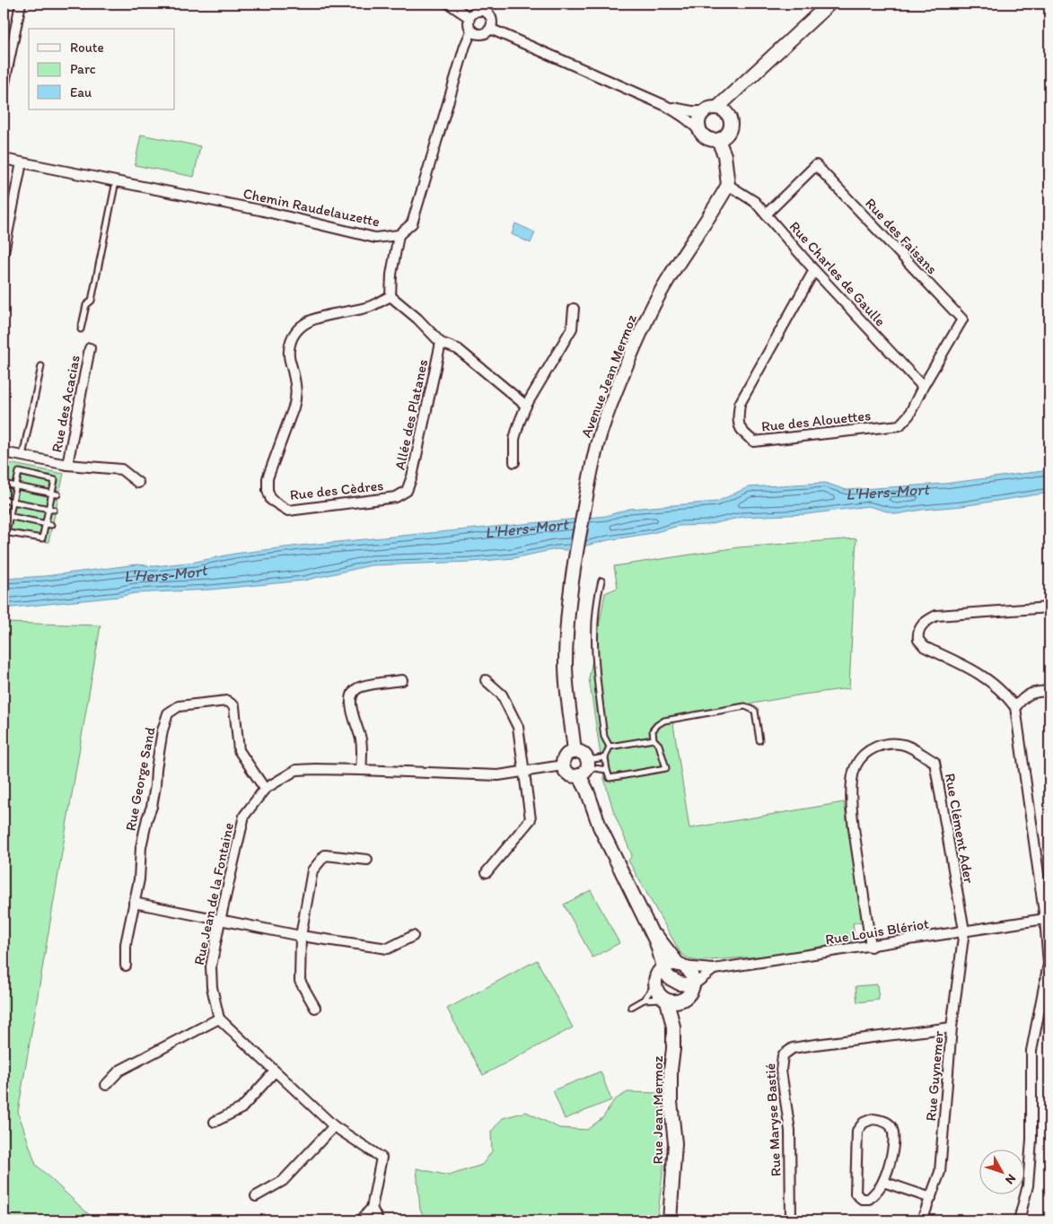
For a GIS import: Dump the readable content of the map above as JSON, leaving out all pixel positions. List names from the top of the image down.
{
  "streets": {
    "street": [
      "Chemin Raudelauzette",
      "Rue des Faisans",
      "Rue Charles de Gaulle",
      "Avenue Jean Mermoz",
      "Rue des Acacias",
      "Allée des Platanes",
      "Rue des Alouettes",
      "Rue des Cèdres",
      "Rue George Sand",
      "Rue Clément Ader",
      "Rue Jean de la Fontaine",
      "Rue Louis Blériot",
      "Rue Guynemer",
      "Rue Jean Mermoz",
      "Rue Maryse Bastié"
    ]
  },
  "crossings": [
    ["Rue des Faisans", "Rue Charles de Gaulle"],
    ["Rue des Faisans", "Rue des Alouettes"],
    ["Rue Charles de Gaulle", "Avenue Jean Mermoz"],
    ["Rue Charles de Gaulle", "Rue des Alouettes"],
    ["Avenue Jean Mermoz", "Rue Jean de la Fontaine"],
    ["Allée des Platanes", "Rue des Cèdres"],
    ["Rue George Sand", "Rue Jean de la Fontaine"],
    ["Rue Clément Ader", "Rue Louis Blériot"],
    ["Rue Clément Ader", "Rue Guynemer"],
    ["Rue Louis Blériot", "Rue Guynemer"],
    ["Rue Louis Blériot", "Rue Jean Mermoz"],
    ["Rue Guynemer", "Rue Maryse Bastié"]
  ],
  "water": ["L'Hers-Mort"],
  "legend": ["Route", "Parc", "Eau"],
  "north": "bottom right"
}
